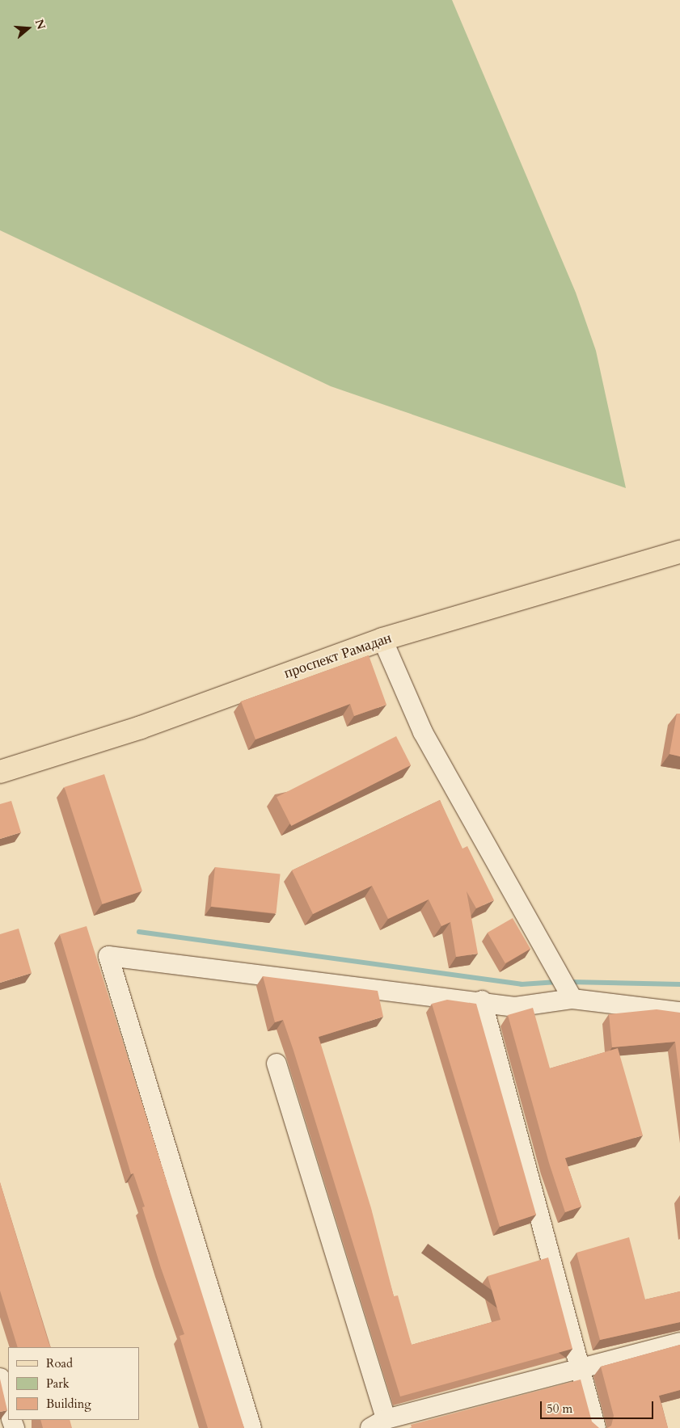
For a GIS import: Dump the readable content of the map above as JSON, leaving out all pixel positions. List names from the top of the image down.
{
  "streets": {
    "main road": ["проспект Рамадан"]
  },
  "legend": ["Road", "Park", "Building"],
  "scale_bar": "50 m",
  "north": "right"
}
